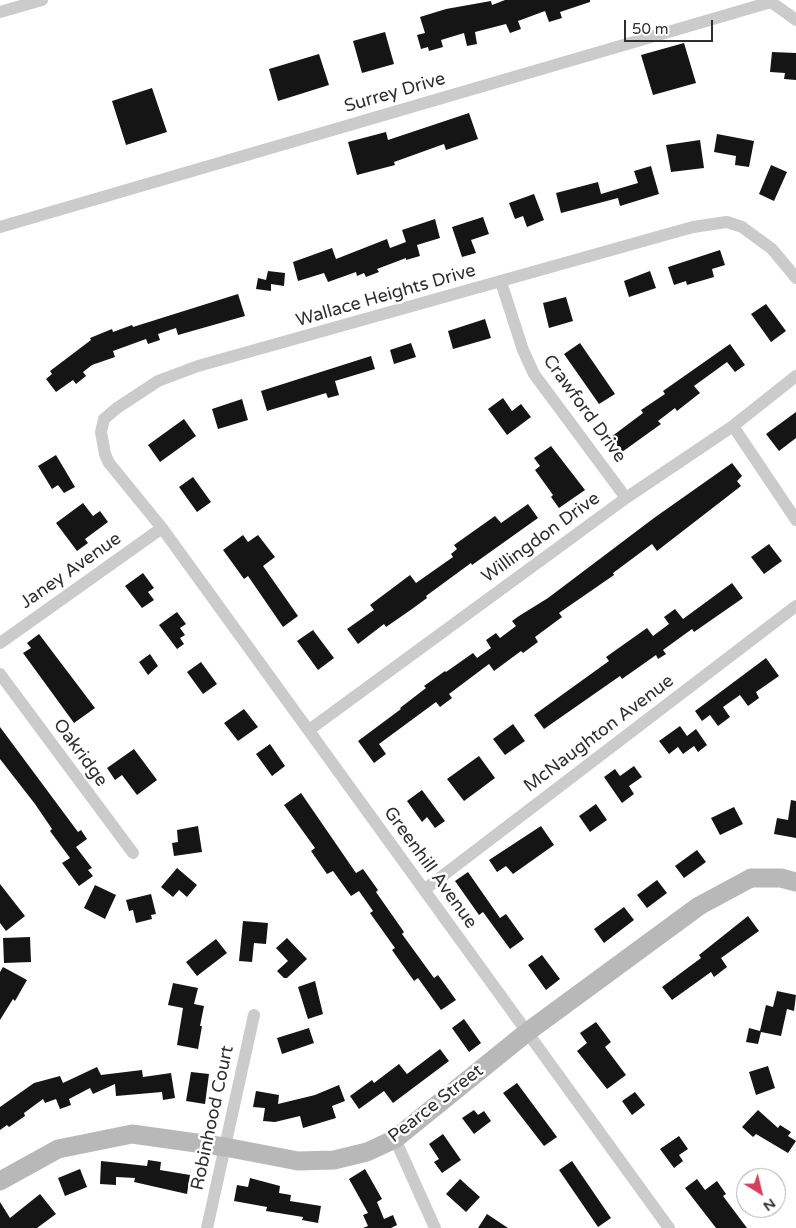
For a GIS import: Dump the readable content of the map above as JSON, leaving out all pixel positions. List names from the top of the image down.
{
  "streets": {
    "street": [
      "Surrey Drive",
      "Wallace Heights Drive",
      "Crawford Drive",
      "Willingdon Drive",
      "Janey Avenue",
      "McNaughton Avenue",
      "Oakridge",
      "Greenhill Avenue",
      "Pearce Street",
      "Robinhood Court"
    ]
  },
  "crossings": [
    ["Wallace Heights Drive", "Crawford Drive"],
    ["Wallace Heights Drive", "Janey Avenue"],
    ["Wallace Heights Drive", "Greenhill Avenue"],
    ["Crawford Drive", "Willingdon Drive"],
    ["Willingdon Drive", "Greenhill Avenue"],
    ["Janey Avenue", "Greenhill Avenue"],
    ["McNaughton Avenue", "Greenhill Avenue"],
    ["Greenhill Avenue", "Pearce Street"],
    ["Pearce Street", "Robinhood Court"]
  ],
  "scale_bar": "50 m",
  "north": "bottom right"
}
